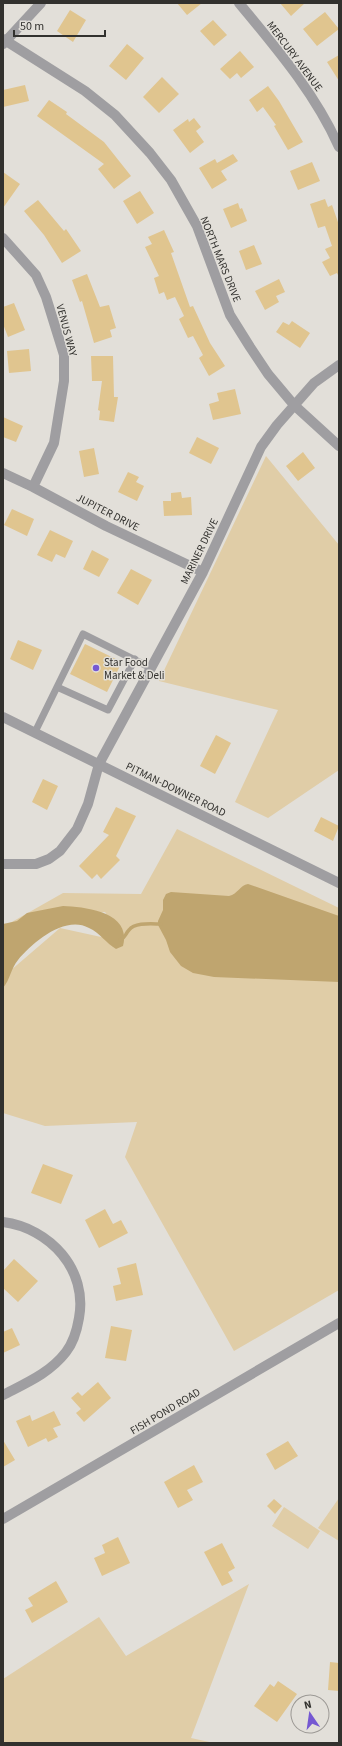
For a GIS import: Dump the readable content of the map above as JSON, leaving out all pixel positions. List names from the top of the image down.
{
  "streets": {
    "street": [
      "MERCURY AVENUE",
      "NORTH MARS DRIVE",
      "VENUS WAY",
      "JUPITER DRIVE",
      "MARINER DRIVE",
      "PITMAN-DOWNER ROAD",
      "FISH POND ROAD"
    ]
  },
  "crossings": [
    ["NORTH MARS DRIVE", "MARINER DRIVE"],
    ["VENUS WAY", "JUPITER DRIVE"],
    ["JUPITER DRIVE", "MARINER DRIVE"],
    ["MARINER DRIVE", "PITMAN-DOWNER ROAD"]
  ],
  "places": ["Star Food Market & Deli"],
  "scale_bar": "50 m",
  "north": "top"
}
